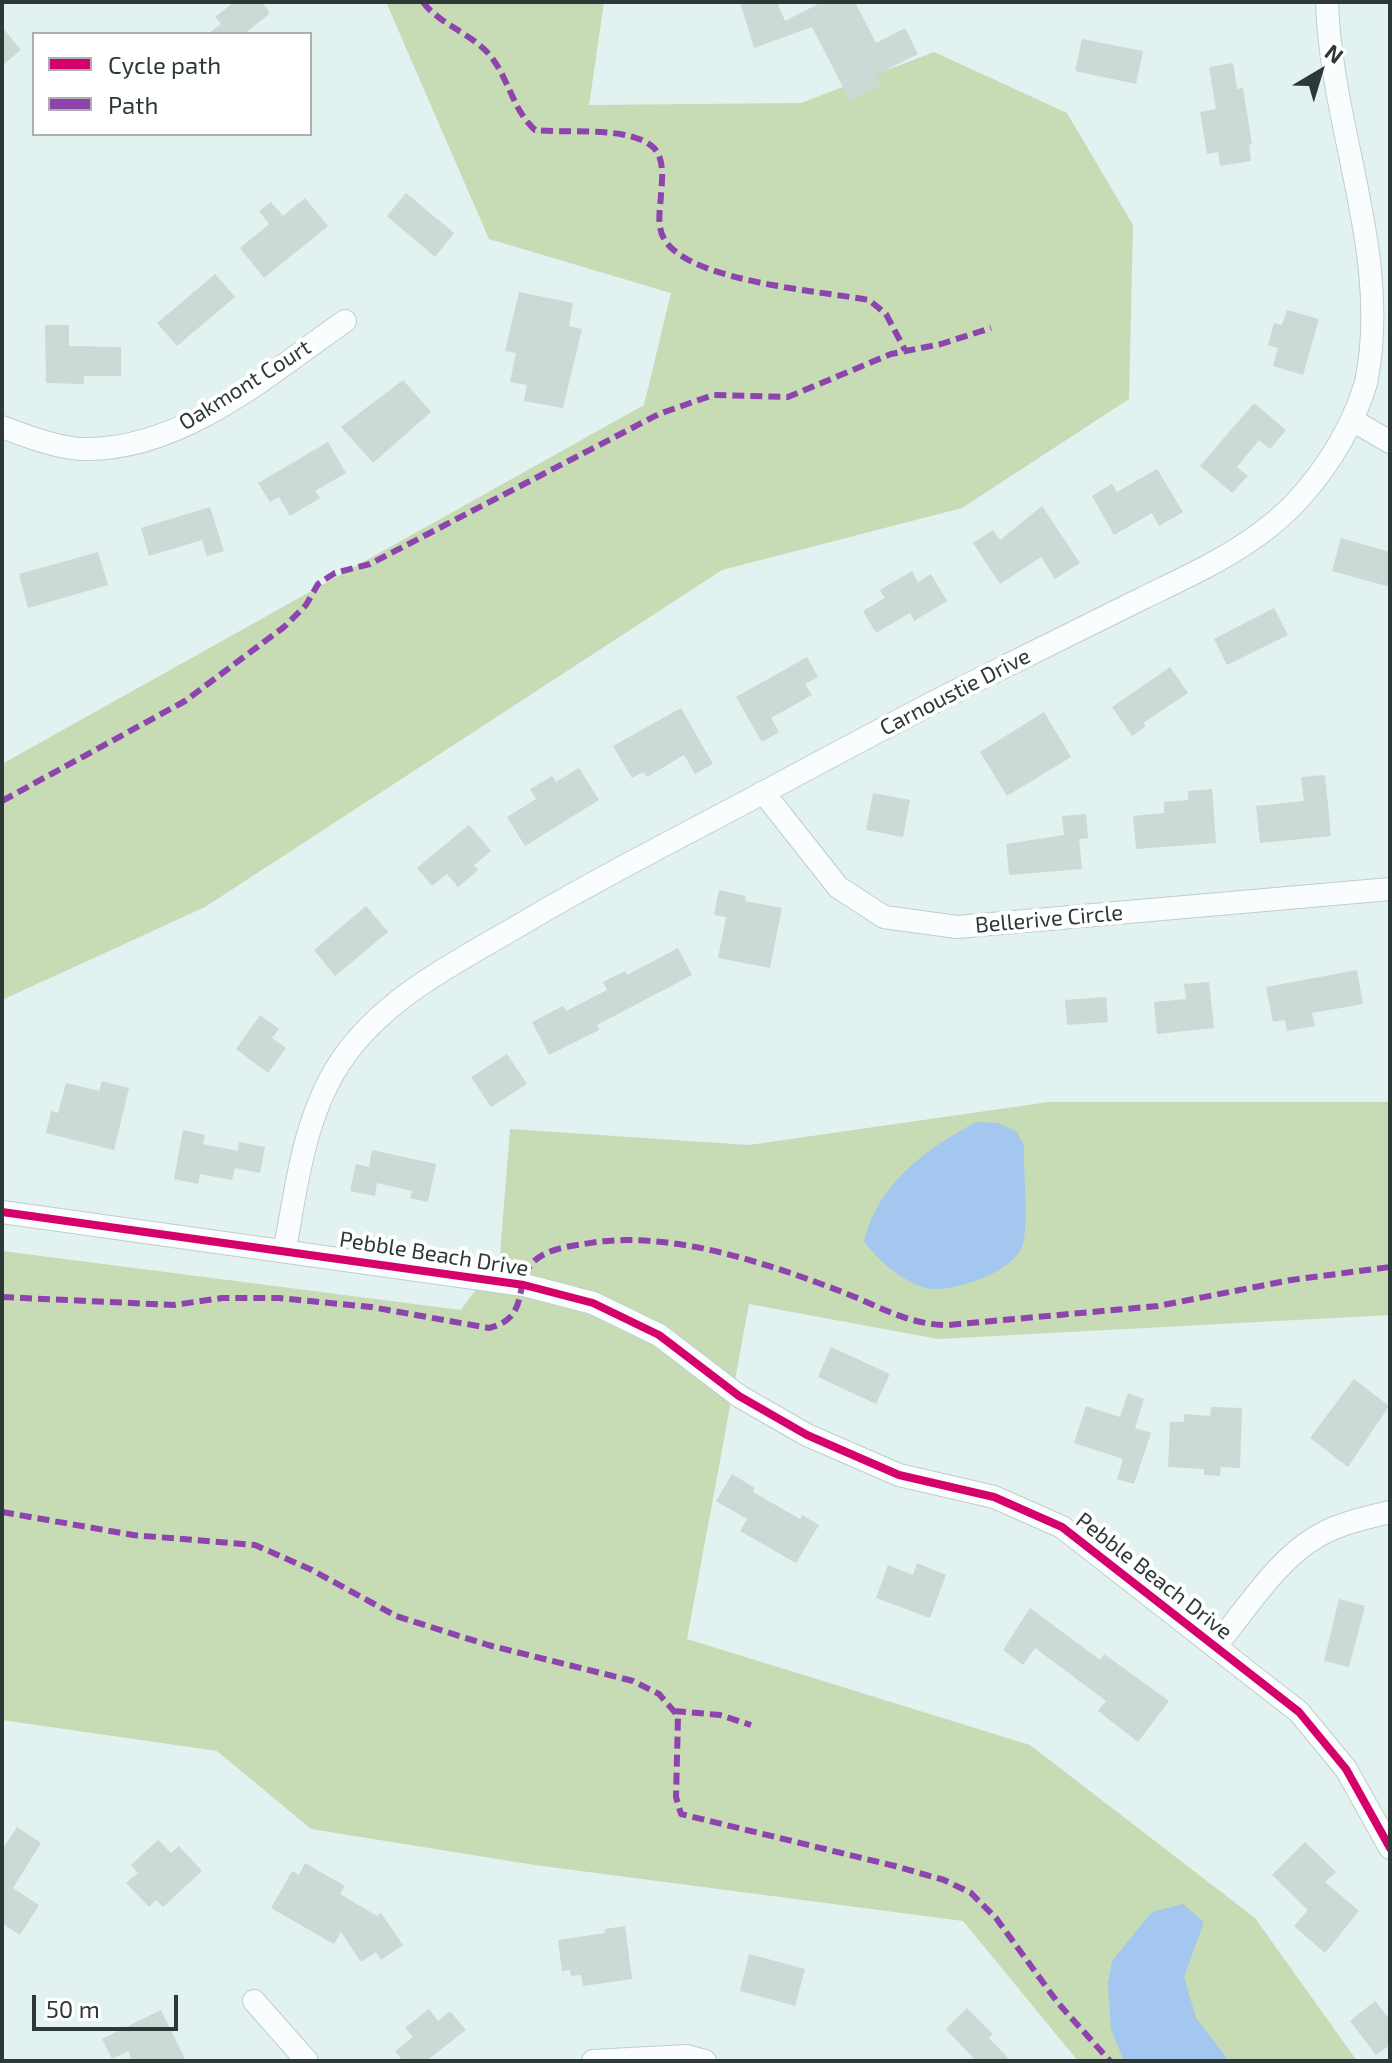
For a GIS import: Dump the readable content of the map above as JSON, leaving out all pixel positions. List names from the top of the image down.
{
  "streets": {
    "street": [
      "Oakmont Court",
      "Carnoustie Drive",
      "Bellerive Circle",
      "Pebble Beach Drive"
    ]
  },
  "crossings": [
    ["Carnoustie Drive", "Bellerive Circle"],
    ["Carnoustie Drive", "Pebble Beach Drive"]
  ],
  "legend": ["Cycle path", "Path"],
  "scale_bar": "50 m",
  "north": "top right"
}
